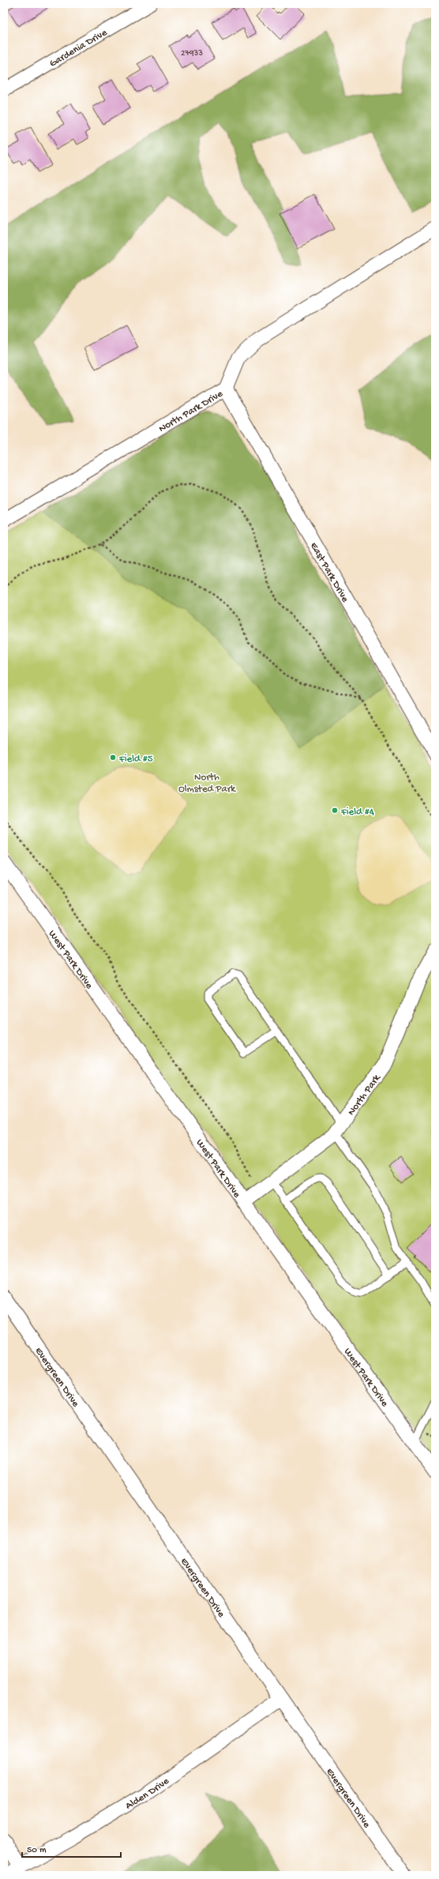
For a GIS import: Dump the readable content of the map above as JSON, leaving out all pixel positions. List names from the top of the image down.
{
  "streets": {
    "street": [
      "Gardenia Drive",
      "North Park Drive",
      "East Park Drive",
      "West Park Drive",
      "North Park",
      "Evergreen Drive",
      "Alden Drive"
    ]
  },
  "crossings": [
    ["North Park Drive", "East Park Drive"],
    ["West Park Drive", "North Park"],
    ["Evergreen Drive", "Alden Drive"]
  ],
  "parks": ["North Olmsted Park"],
  "places": ["Field #5", "Field #4"],
  "house_numbers": ["27933"],
  "scale_bar": "50 m"
}
